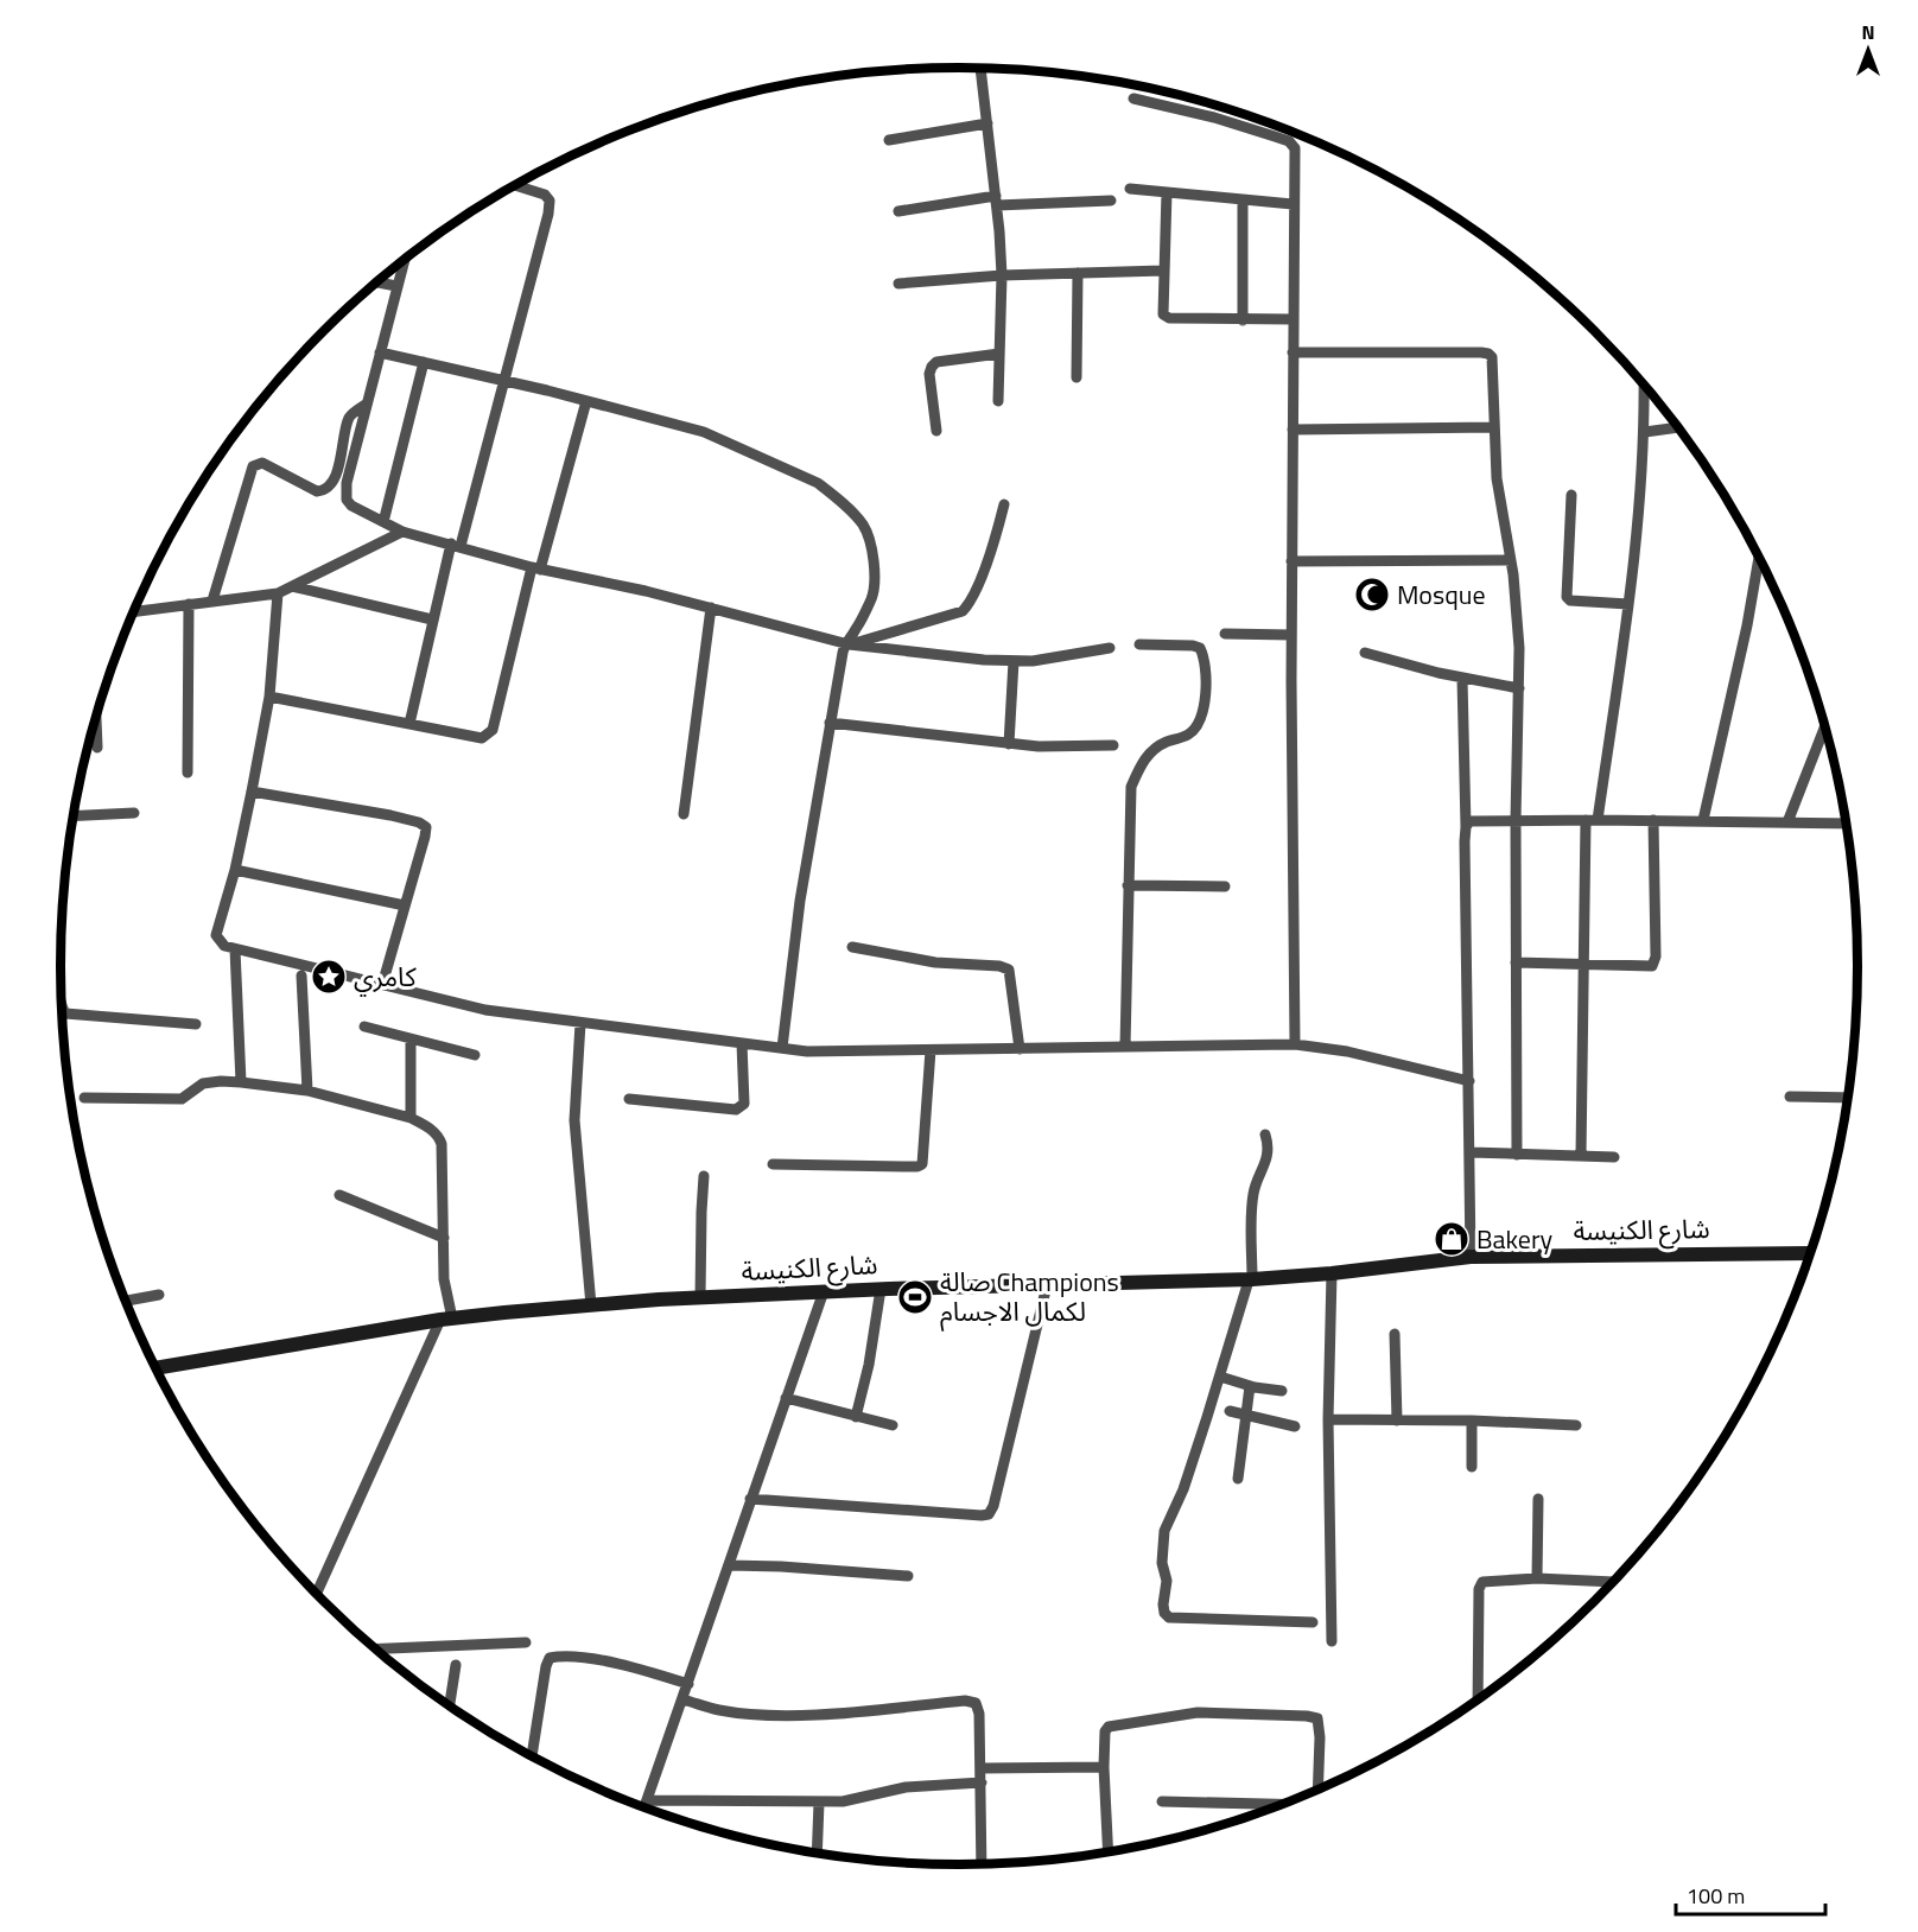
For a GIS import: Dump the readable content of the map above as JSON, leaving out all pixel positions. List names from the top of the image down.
{
  "streets": {
    "main road": ["شارع الكنيسة"]
  },
  "places": {
    "mosque": ["Mosque"],
    "place": ["كامري"],
    "shop": ["Bakery"],
    "sports": ["صالة Champions لكمال الاجسام"]
  },
  "scale_bar": "100 m",
  "north": "top"
}
